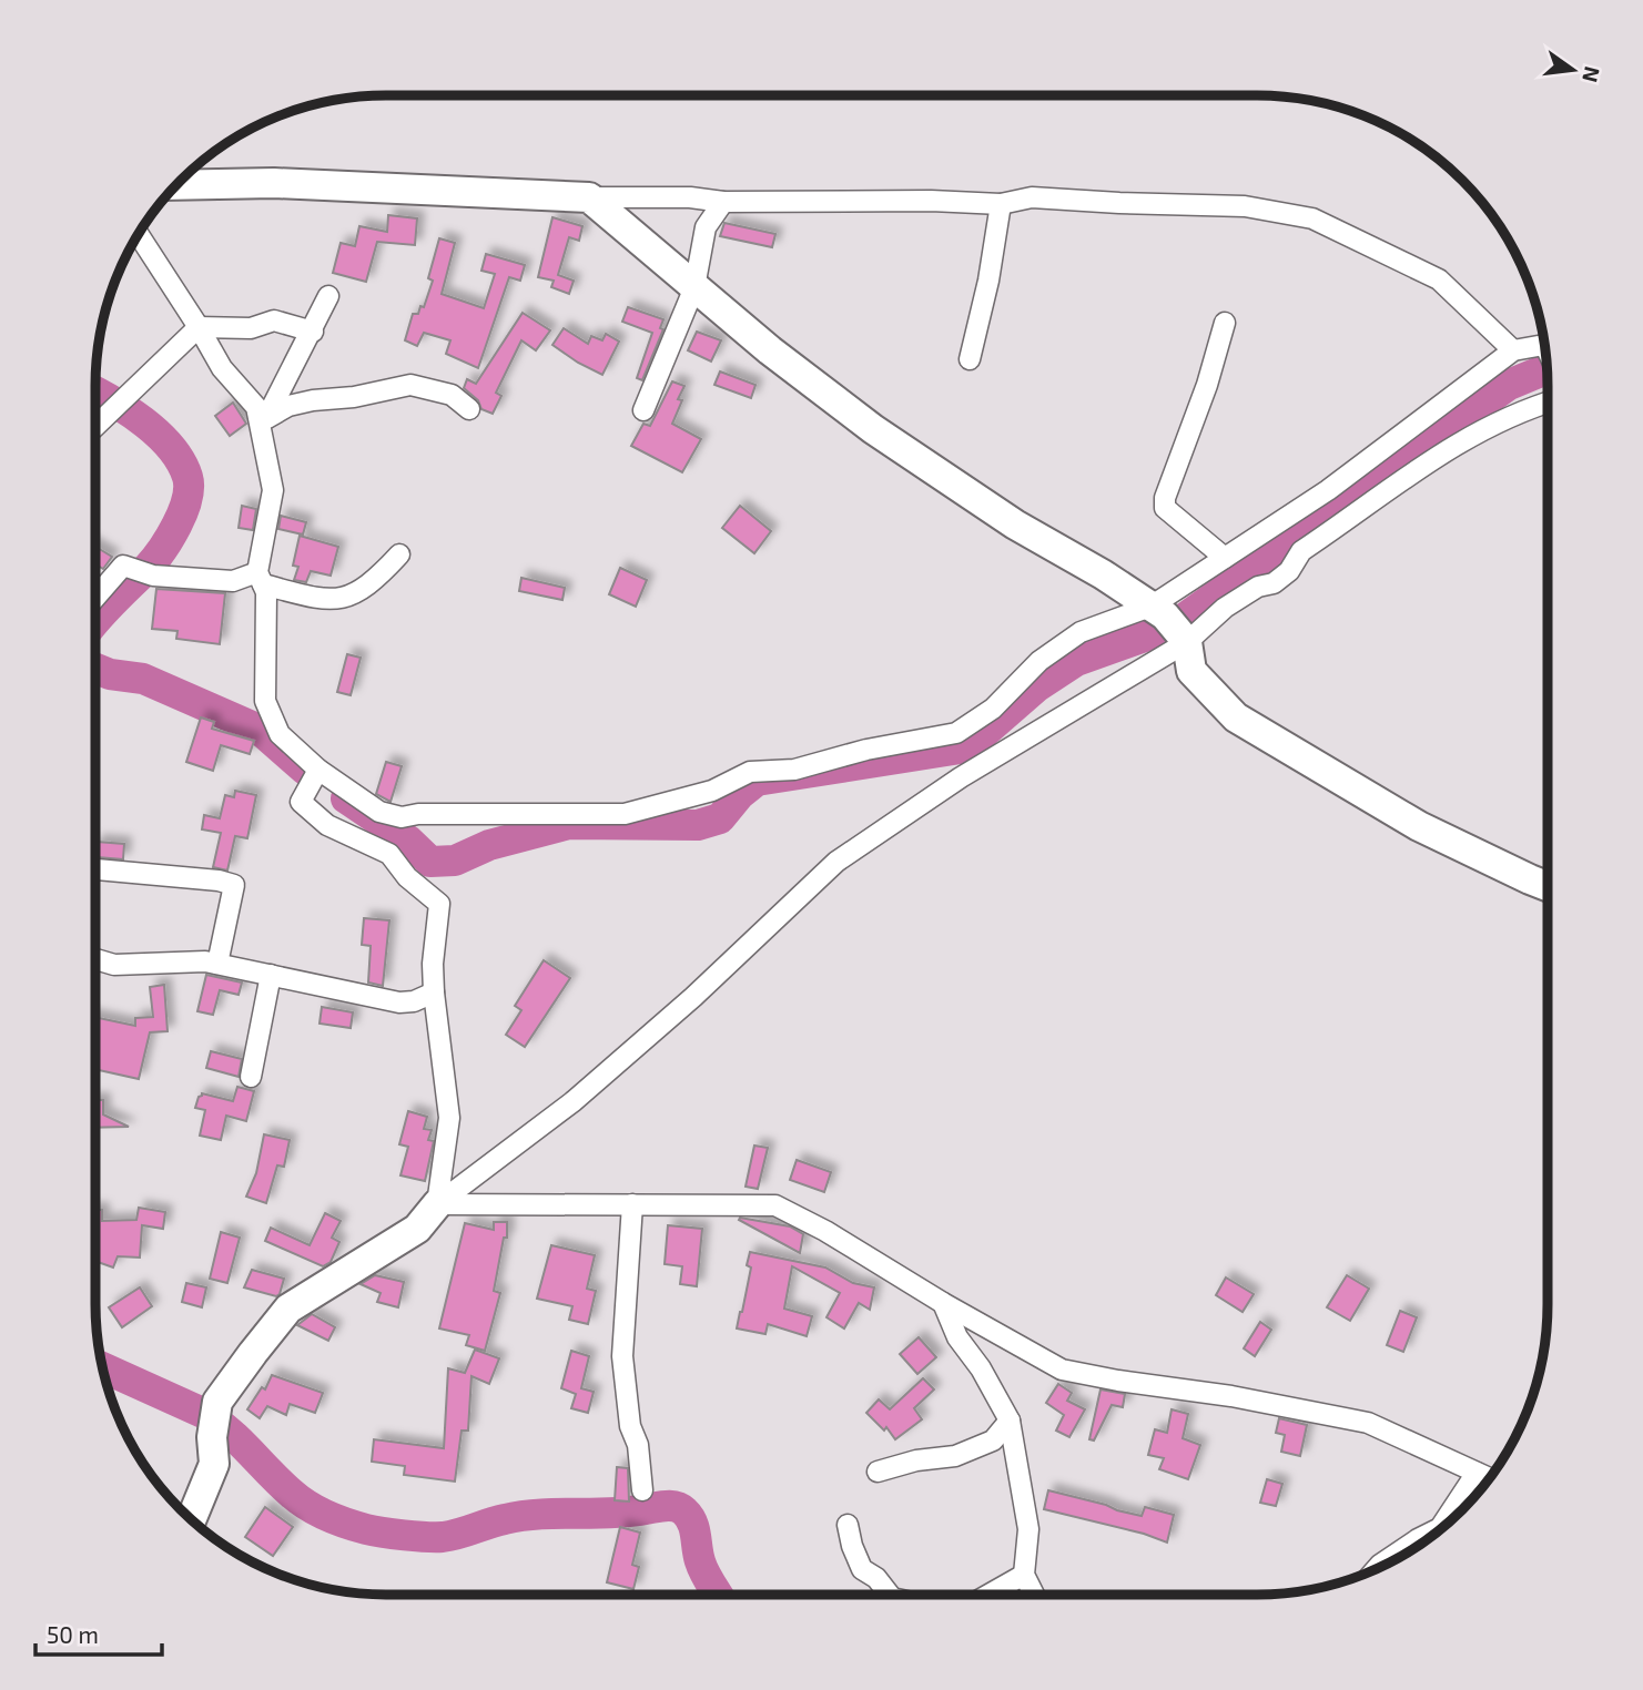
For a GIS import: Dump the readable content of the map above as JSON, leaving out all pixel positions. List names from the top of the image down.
{
  "scale_bar": "50 m",
  "north": "right"
}
